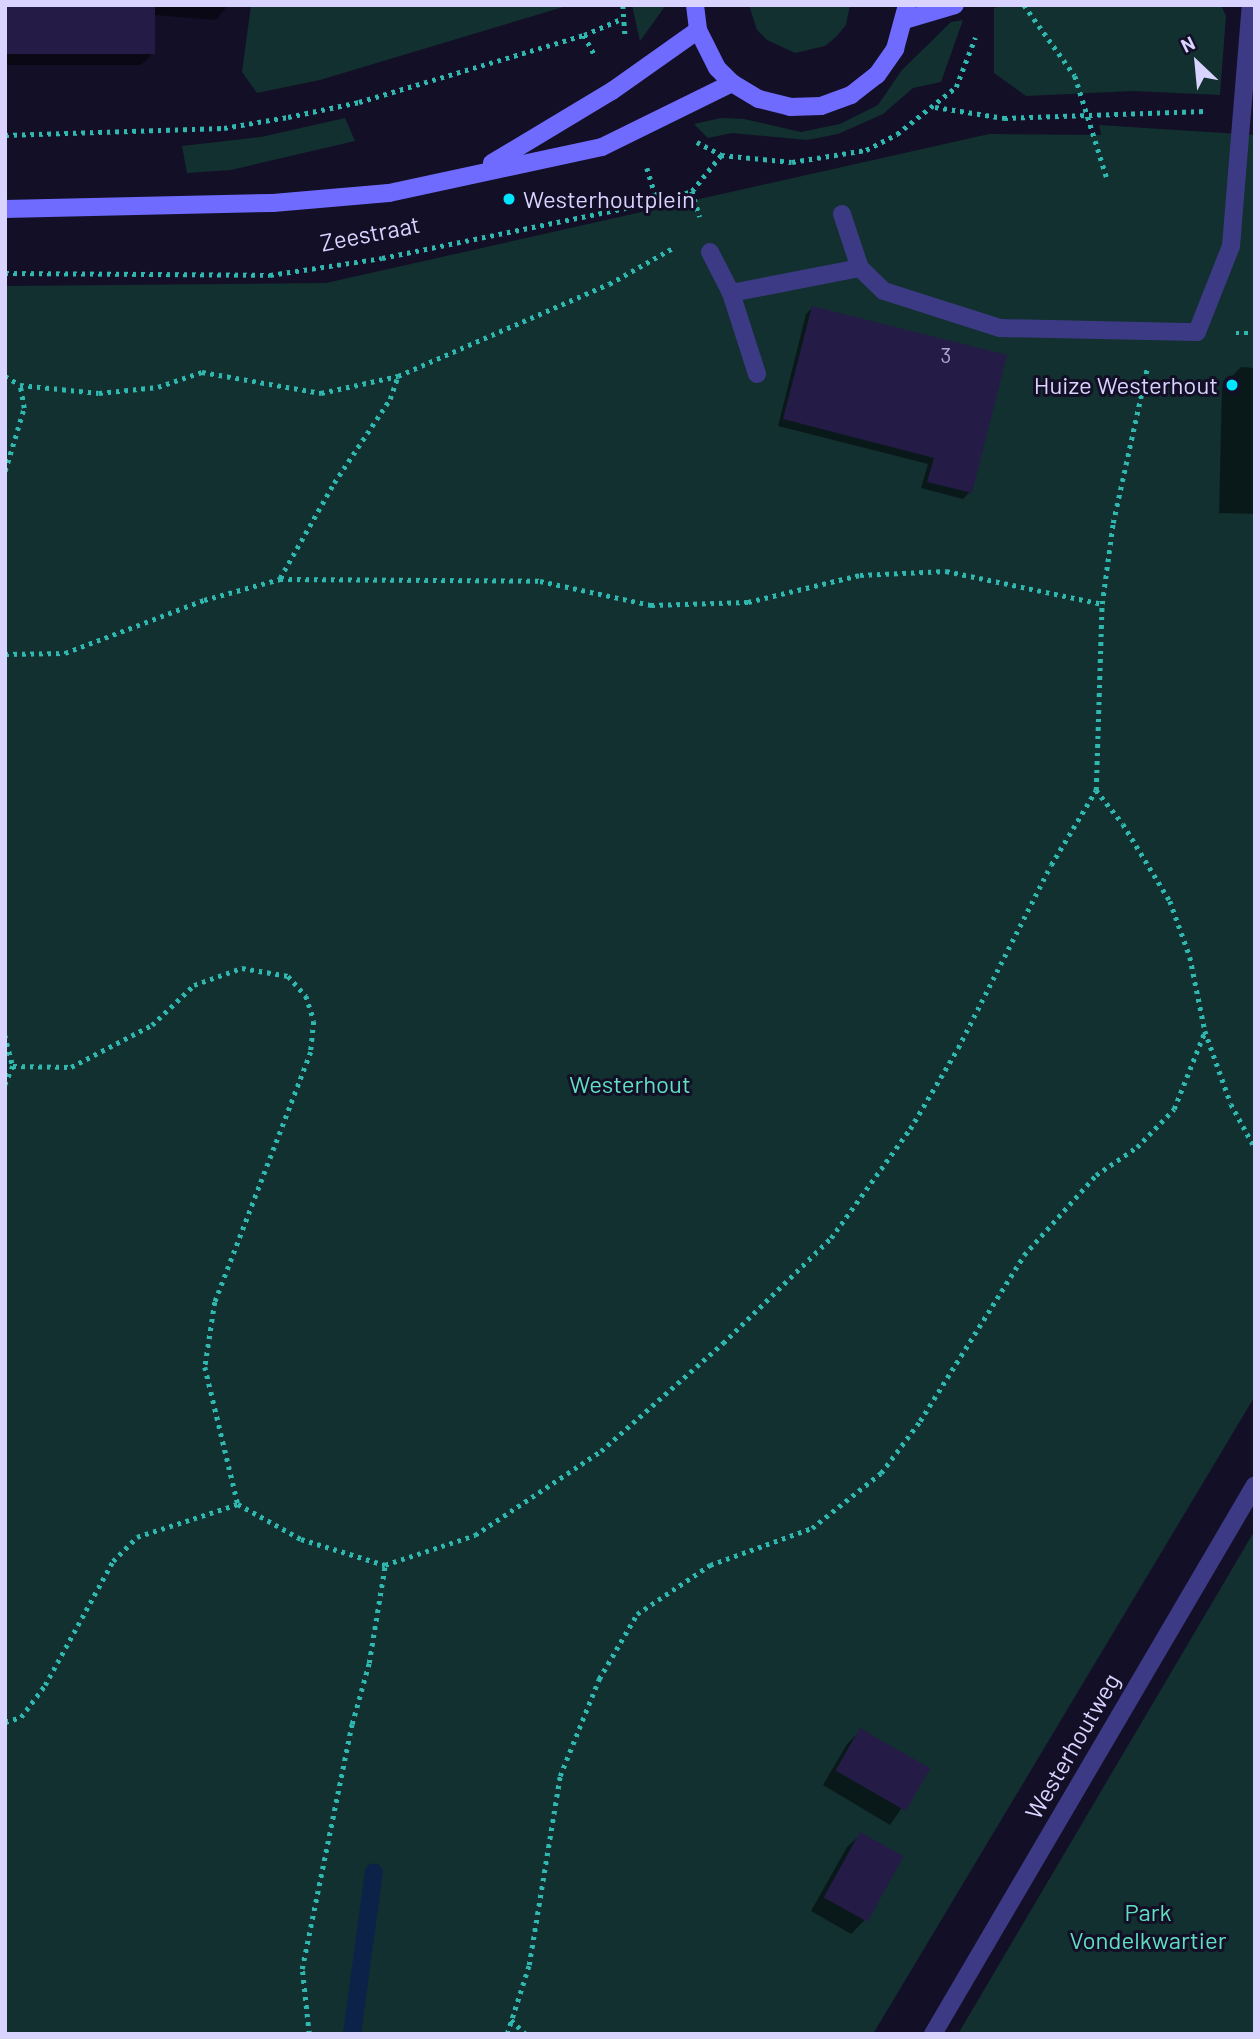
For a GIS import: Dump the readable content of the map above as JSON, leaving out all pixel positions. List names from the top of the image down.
{
  "streets": {
    "main road": ["Zeestraat"],
    "street": ["Westerhoutweg"]
  },
  "parks": ["Westerhout", "Park Vondelkwartier"],
  "places": ["Westerhoutplein", "Huize Westerhout"],
  "house_numbers": ["3"],
  "north": "top left"
}
